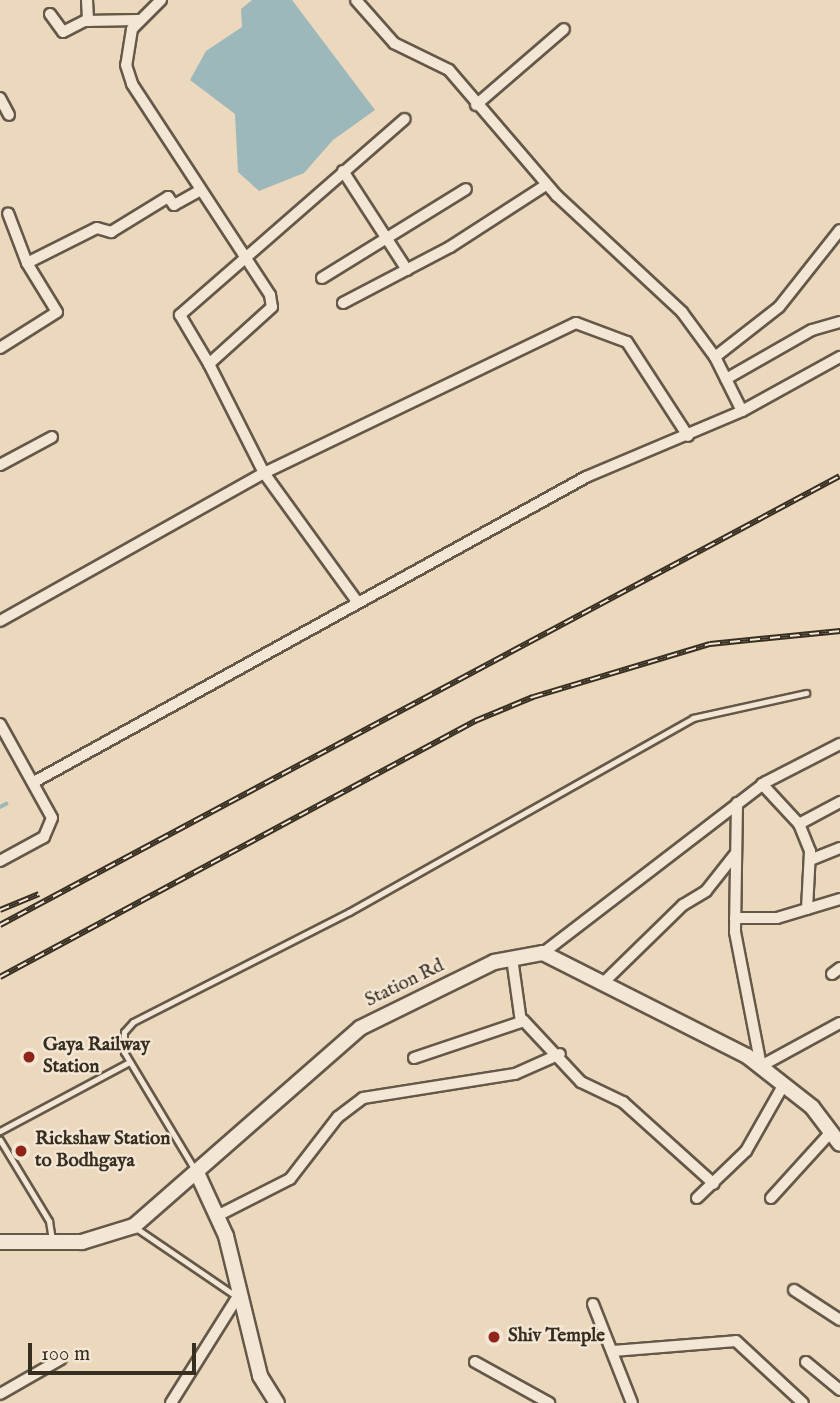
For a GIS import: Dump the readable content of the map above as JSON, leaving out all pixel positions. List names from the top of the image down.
{
  "streets": {
    "street": ["Station Rd"]
  },
  "places": ["Gaya Railway Station", "Rickshaw Station to Bodhgaya", "Shiv Temple"],
  "scale_bar": "100 m"
}
